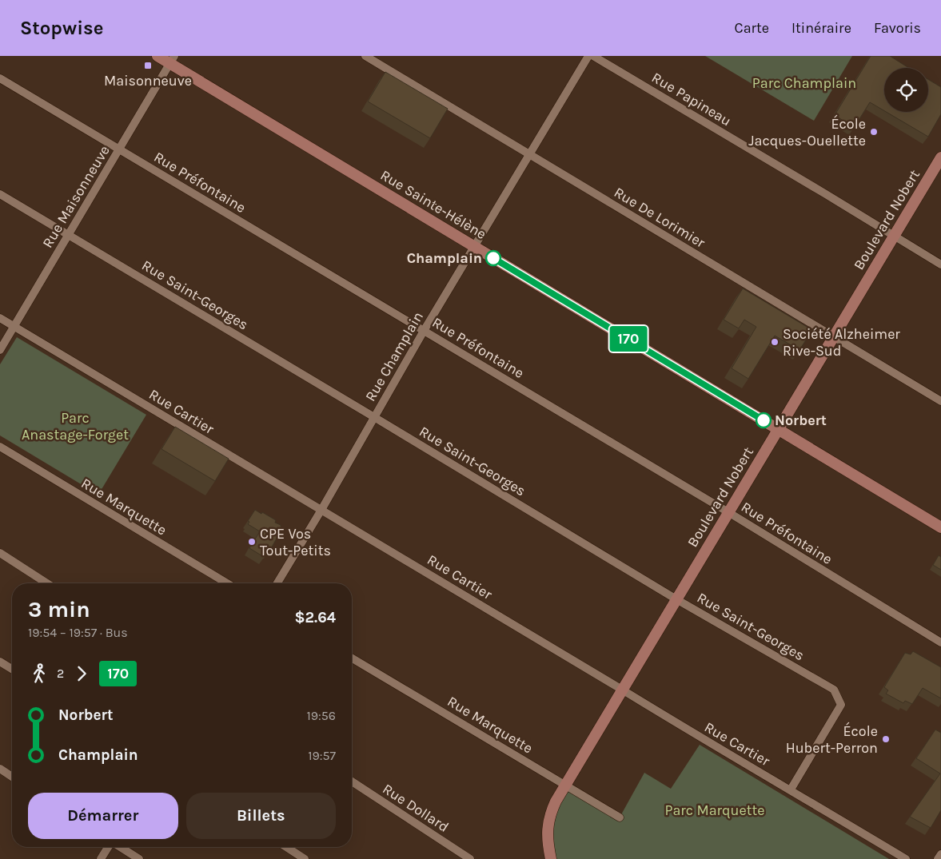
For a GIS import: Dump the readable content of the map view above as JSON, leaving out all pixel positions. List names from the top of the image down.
{
  "streets": {
    "street": [
      "Rue Papineau",
      "Rue Préfontaine",
      "Rue Maisonneuve",
      "Rue Sainte-Hélène",
      "Rue De Lorimier",
      "Boulevard Nobert",
      "Rue Saint-Georges",
      "Rue Champlain",
      "Rue Cartier",
      "Rue Marquette",
      "Rue Dollard"
    ]
  },
  "crossings": [
    ["Rue Papineau", "Boulevard Nobert"],
    ["Rue Préfontaine", "Rue Maisonneuve"],
    ["Rue Préfontaine", "Boulevard Nobert"],
    ["Rue Préfontaine", "Rue Champlain"],
    ["Rue Maisonneuve", "Rue Sainte-Hélène"],
    ["Rue Maisonneuve", "Rue Saint-Georges"],
    ["Rue Maisonneuve", "Rue Cartier"],
    ["Rue Sainte-Hélène", "Boulevard Nobert"],
    ["Rue Sainte-Hélène", "Rue Champlain"],
    ["Rue De Lorimier", "Boulevard Nobert"],
    ["Rue De Lorimier", "Rue Champlain"],
    ["Boulevard Nobert", "Rue Saint-Georges"],
    ["Boulevard Nobert", "Rue Cartier"],
    ["Boulevard Nobert", "Rue Marquette"],
    ["Rue Saint-Georges", "Rue Champlain"],
    ["Rue Saint-Georges", "Rue Cartier"],
    ["Rue Champlain", "Rue Cartier"]
  ],
  "parks": ["Parc Champlain", "Parc Anastage-Forget", "Parc Marquette"],
  "places": {
    "transit": ["Maisonneuve"],
    "other": [
      "École Jacques-Ouellette",
      "Champlain",
      "Société Alzheimer Rive-Sud",
      "Norbert",
      "CPE Vos Tout-Petits",
      "École Hubert-Perron"
    ]
  },
  "lines": ["bus line 170"],
  "page": {
    "header": "Stopwise",
    "nav": ["Carte", "Itinéraire", "Favoris"],
    "on_map": "170",
    "heading": ["3 min", "19:54 – 19:57 · Bus", "$2.64"],
    "legs": ["2", "170"],
    "list": [
      {
        "name": "Norbert",
        "value": "19:56"
      },
      {
        "name": "Champlain",
        "value": "19:57"
      }
    ],
    "buttons": ["Démarrer", "Billets"]
  }
}
